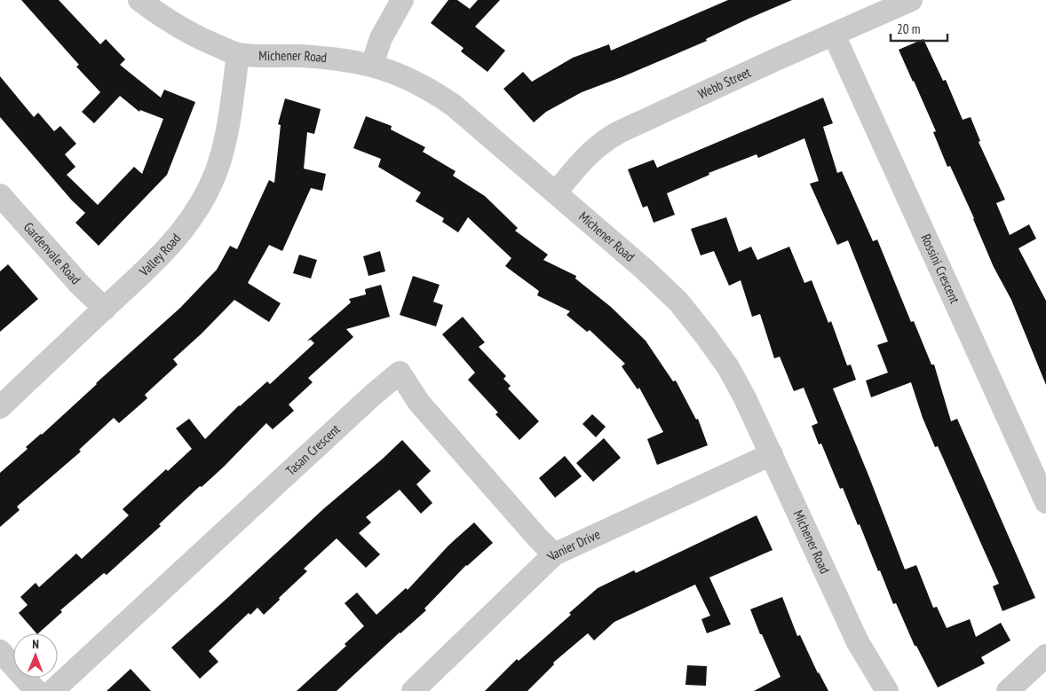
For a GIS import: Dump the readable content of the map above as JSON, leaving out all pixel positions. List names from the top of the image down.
{
  "streets": {
    "street": [
      "Michener Road",
      "Webb Street",
      "Gardenvale Road",
      "Valley Road",
      "Rossini Crescent",
      "Tasan Crescent",
      "Vanier Drive"
    ]
  },
  "crossings": [
    ["Michener Road", "Webb Street"],
    ["Michener Road", "Valley Road"],
    ["Michener Road", "Vanier Drive"],
    ["Webb Street", "Rossini Crescent"],
    ["Gardenvale Road", "Valley Road"],
    ["Tasan Crescent", "Vanier Drive"]
  ],
  "scale_bar": "20 m",
  "north": "top"
}
